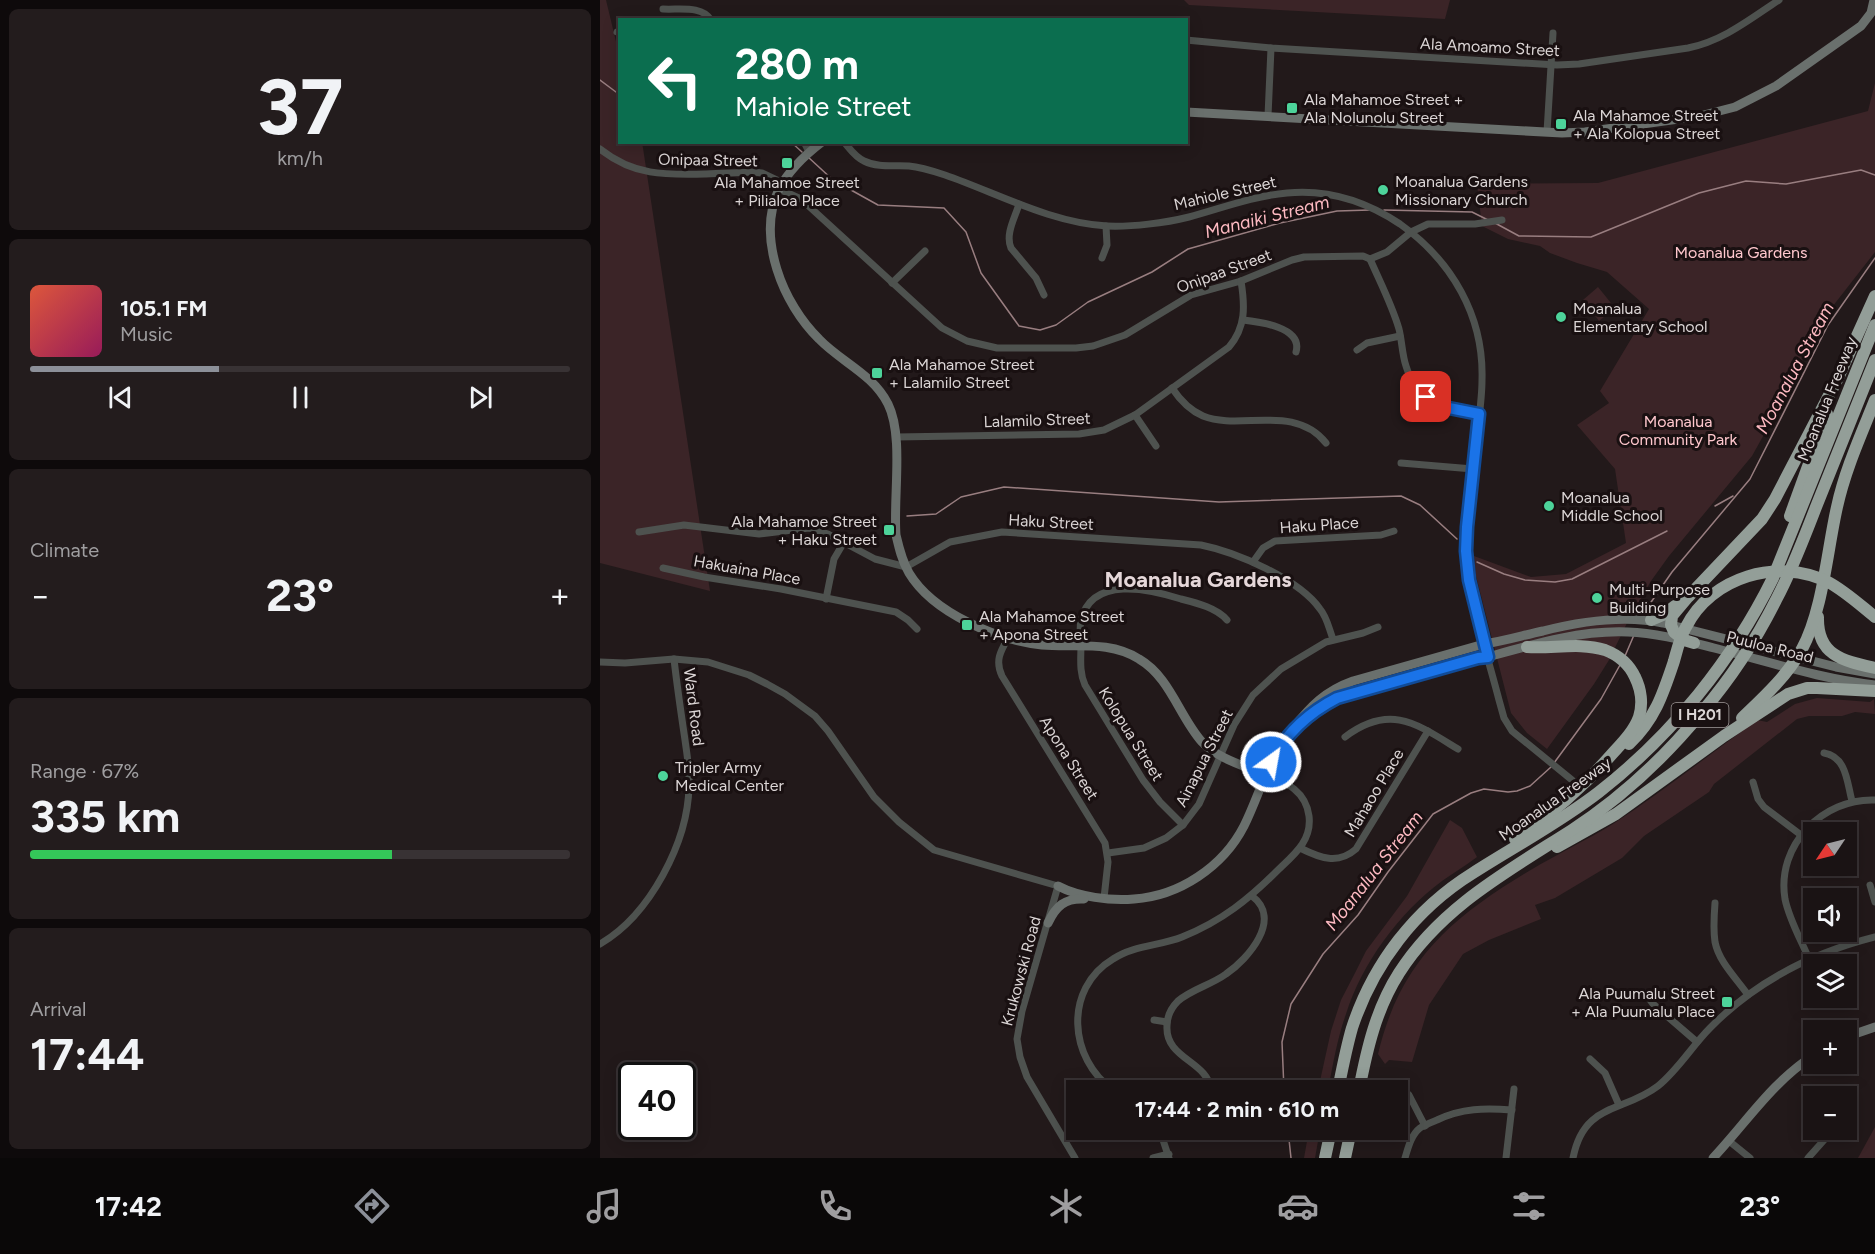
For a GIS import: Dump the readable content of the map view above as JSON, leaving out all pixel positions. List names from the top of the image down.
{
  "streets": {
    "highway": ["Moanalua Freeway", "I H201"],
    "street": [
      "Ala Amoamo Street",
      "Onipaa Street",
      "Mahiole Street",
      "Lalamilo Street",
      "Haku Street",
      "Haku Place",
      "Hakuaina Place",
      "Puuloa Road",
      "Ward Road",
      "Kolopua Street",
      "Apona Street",
      "Ainapua Street",
      "Mahaoo Place",
      "Krukowski Road"
    ]
  },
  "crossings": [
    ["Onipaa Street", "Lalamilo Street"],
    ["Mahiole Street", "Puuloa Road"],
    ["Haku Street", "Haku Place"],
    ["Haku Street", "Ainapua Street"],
    ["Kolopua Street", "Ainapua Street"],
    ["Apona Street", "Ainapua Street"]
  ],
  "districts": ["Moanalua Gardens"],
  "water": ["Manaiki Stream", "Moanalua Stream"],
  "parks": ["Moanalua Gardens", "Moanalua Community Park"],
  "places": {
    "transit": [
      "Ala Mahamoe Street + Ala Nolunolu Street",
      "Ala Mahamoe Street + Ala Kolopua Street",
      "Ala Mahamoe Street + Pilialoa Place",
      "Ala Mahamoe Street + Lalamilo Street",
      "Ala Mahamoe Street + Haku Street",
      "Ala Mahamoe Street + Apona Street",
      "Ala Puumalu Street + Ala Puumalu Place"
    ],
    "other": [
      "Moanalua Gardens Missionary Church",
      "Moanalua Elementary School",
      "Moanalua Middle School",
      "Multi-Purpose Building",
      "Tripler Army Medical Center"
    ]
  },
  "north": "bottom left",
  "page": {
    "tile": [
      ["37", "km/h"],
      "Climate",
      ["Range · 67%", "335 km"],
      ["Arrival", "17:44"]
    ],
    "turn": ["280 m", "Mahiole Street"],
    "song": ["105.1 FM", "Music"],
    "heat": ["−", "23°", "+"],
    "map_buttons": ["+", "−"],
    "limit": "40",
    "trip": "17:44 · 2 min · 610 m",
    "tabs": ["17:42", "23°"]
  }
}
